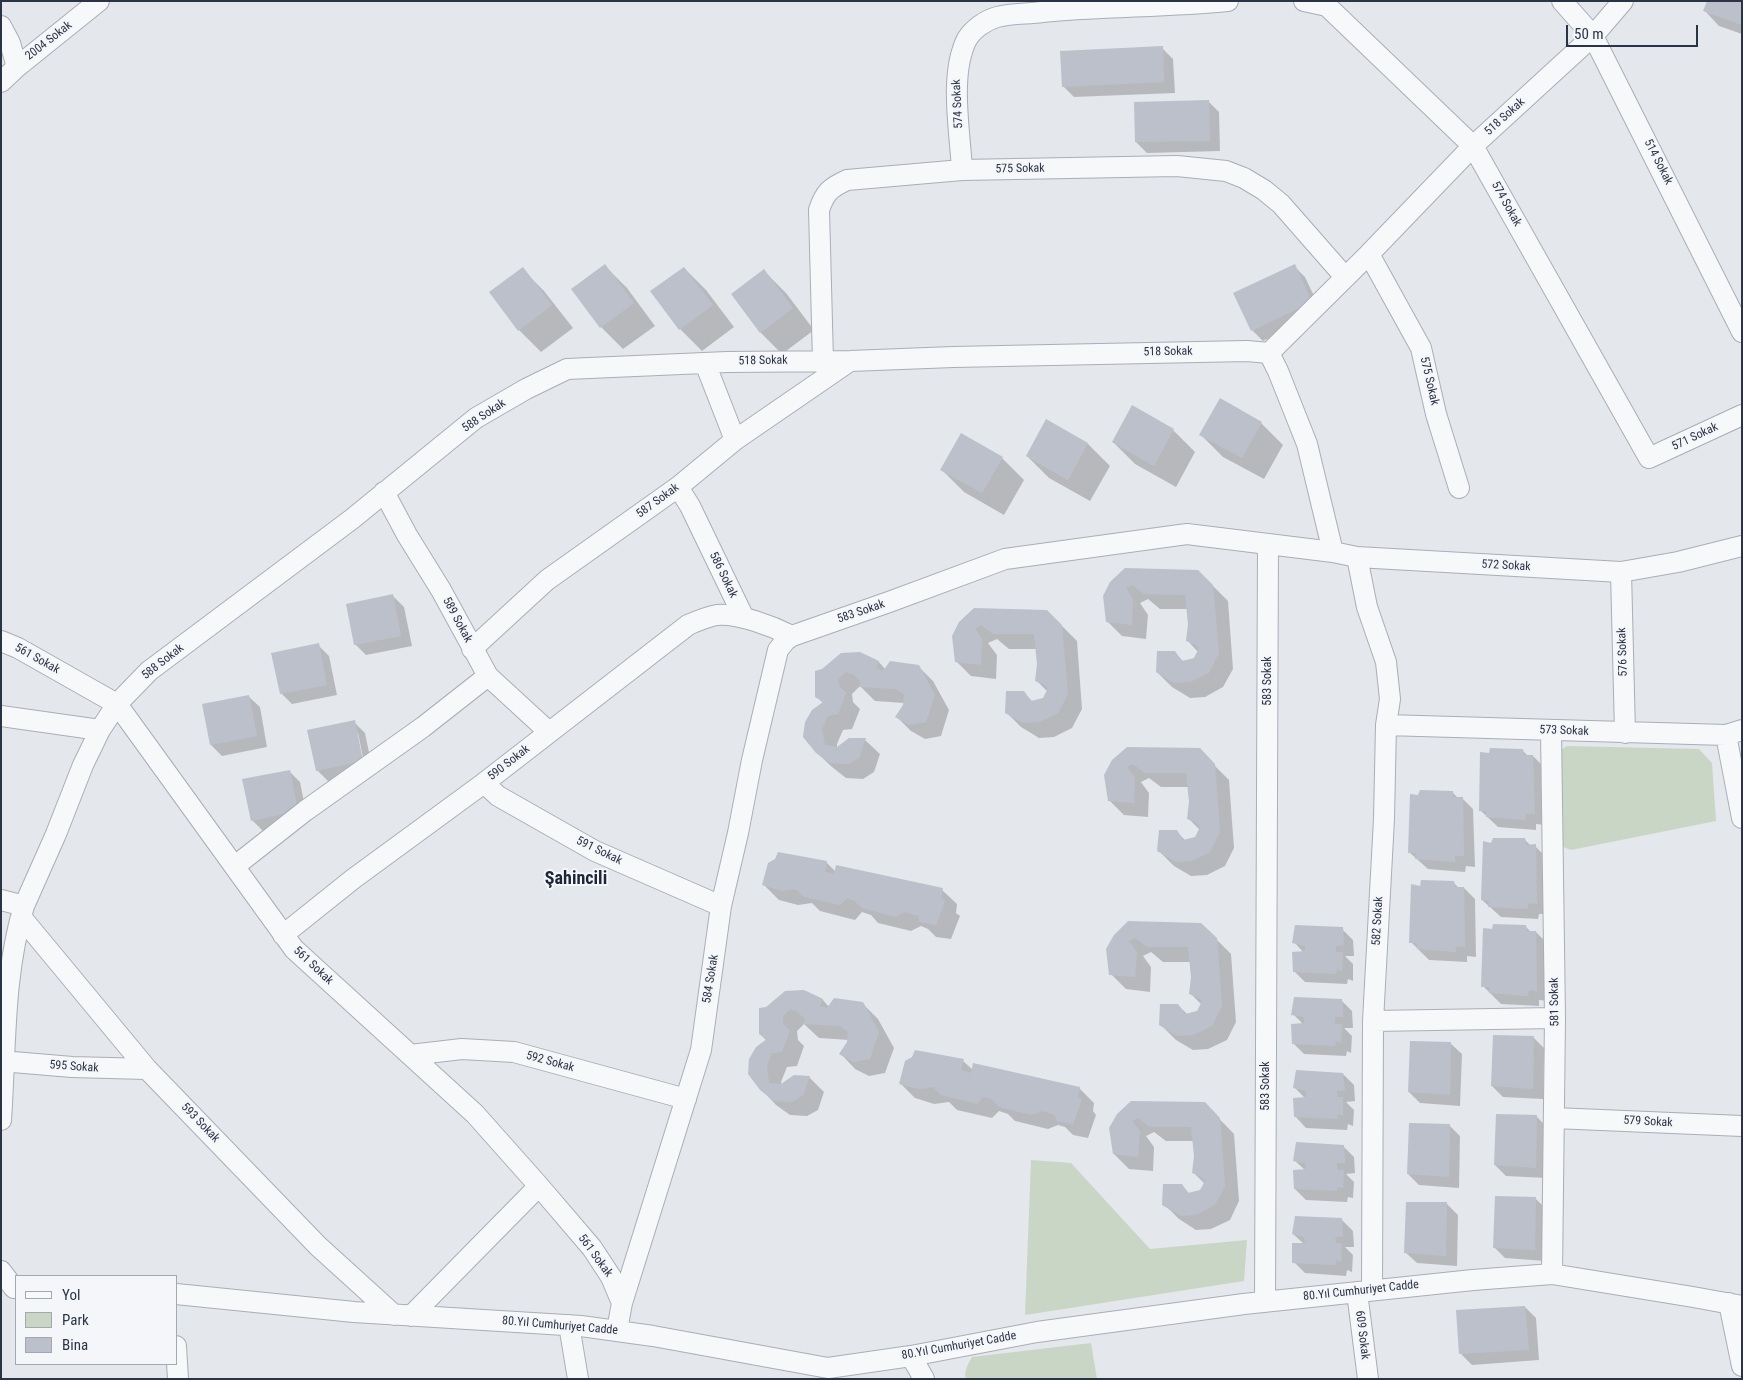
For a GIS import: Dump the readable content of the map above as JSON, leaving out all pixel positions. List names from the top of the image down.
{
  "streets": {
    "street": [
      "2004 Sokak",
      "574 Sokak",
      "518 Sokak",
      "514 Sokak",
      "575 Sokak",
      "588 Sokak",
      "571 Sokak",
      "587 Sokak",
      "572 Sokak",
      "586 Sokak",
      "583 Sokak",
      "589 Sokak",
      "576 Sokak",
      "561 Sokak",
      "573 Sokak",
      "590 Sokak",
      "591 Sokak",
      "582 Sokak",
      "584 Sokak",
      "581 Sokak",
      "592 Sokak",
      "595 Sokak",
      "579 Sokak",
      "593 Sokak",
      "80.Yıl Cumhuriyet Cadde",
      "609 Sokak"
    ]
  },
  "crossings": [
    ["574 Sokak", "518 Sokak"],
    ["574 Sokak", "575 Sokak"],
    ["574 Sokak", "571 Sokak"],
    ["518 Sokak", "514 Sokak"],
    ["518 Sokak", "575 Sokak"],
    ["518 Sokak", "588 Sokak"],
    ["518 Sokak", "587 Sokak"],
    ["588 Sokak", "589 Sokak"],
    ["588 Sokak", "561 Sokak"],
    ["588 Sokak", "595 Sokak"],
    ["588 Sokak", "593 Sokak"],
    ["587 Sokak", "586 Sokak"],
    ["587 Sokak", "589 Sokak"],
    ["572 Sokak", "583 Sokak"],
    ["572 Sokak", "576 Sokak"],
    ["572 Sokak", "582 Sokak"],
    ["586 Sokak", "590 Sokak"],
    ["583 Sokak", "584 Sokak"],
    ["583 Sokak", "80.Yıl Cumhuriyet Cadde"],
    ["589 Sokak", "590 Sokak"],
    ["576 Sokak", "573 Sokak"],
    ["561 Sokak", "590 Sokak"],
    ["561 Sokak", "584 Sokak"],
    ["561 Sokak", "592 Sokak"],
    ["573 Sokak", "582 Sokak"],
    ["573 Sokak", "581 Sokak"],
    ["590 Sokak", "591 Sokak"],
    ["591 Sokak", "584 Sokak"],
    ["582 Sokak", "80.Yıl Cumhuriyet Cadde"],
    ["582 Sokak", "609 Sokak"],
    ["584 Sokak", "592 Sokak"],
    ["584 Sokak", "80.Yıl Cumhuriyet Cadde"],
    ["581 Sokak", "579 Sokak"],
    ["581 Sokak", "80.Yıl Cumhuriyet Cadde"],
    ["595 Sokak", "593 Sokak"],
    ["593 Sokak", "80.Yıl Cumhuriyet Cadde"],
    ["80.Yıl Cumhuriyet Cadde", "609 Sokak"]
  ],
  "districts": ["Şahincili"],
  "legend": ["Yol", "Park", "Bina"],
  "scale_bar": "50 m"
}
